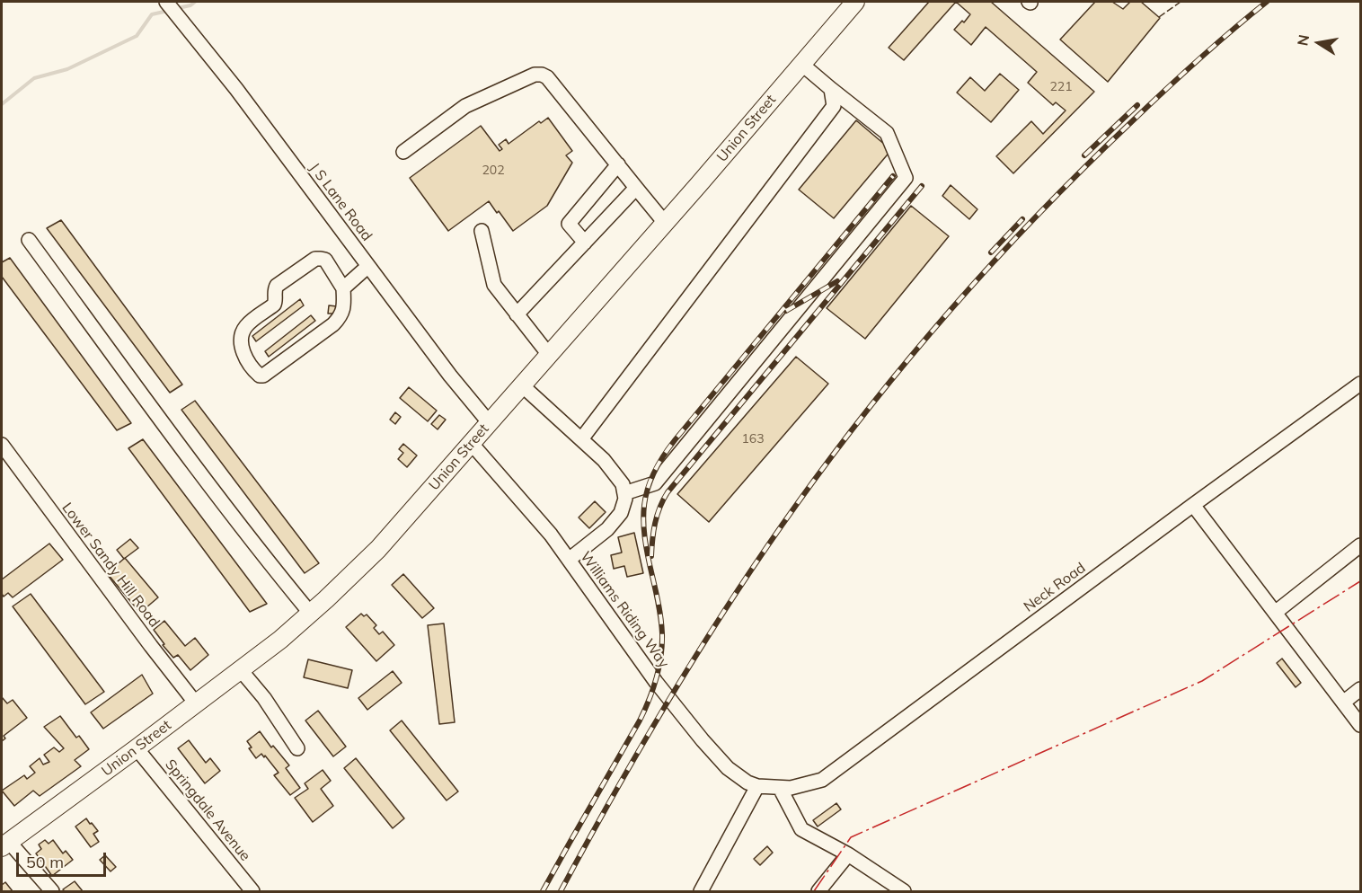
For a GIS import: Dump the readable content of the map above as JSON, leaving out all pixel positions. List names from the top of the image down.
{
  "streets": {
    "main road": ["Union Street"],
    "street": [
      "J S Lane Road",
      "Lower Sandy Hill Road",
      "Neck Road",
      "Williams Riding Way",
      "Springdale Avenue"
    ]
  },
  "crossings": [
    ["Union Street", "J S Lane Road"],
    ["Union Street", "Lower Sandy Hill Road"],
    ["Union Street", "Williams Riding Way"],
    ["Union Street", "Springdale Avenue"],
    ["Neck Road", "Williams Riding Way"]
  ],
  "house_numbers": ["221", "202", "163"],
  "scale_bar": "50 m",
  "north": "left"
}
